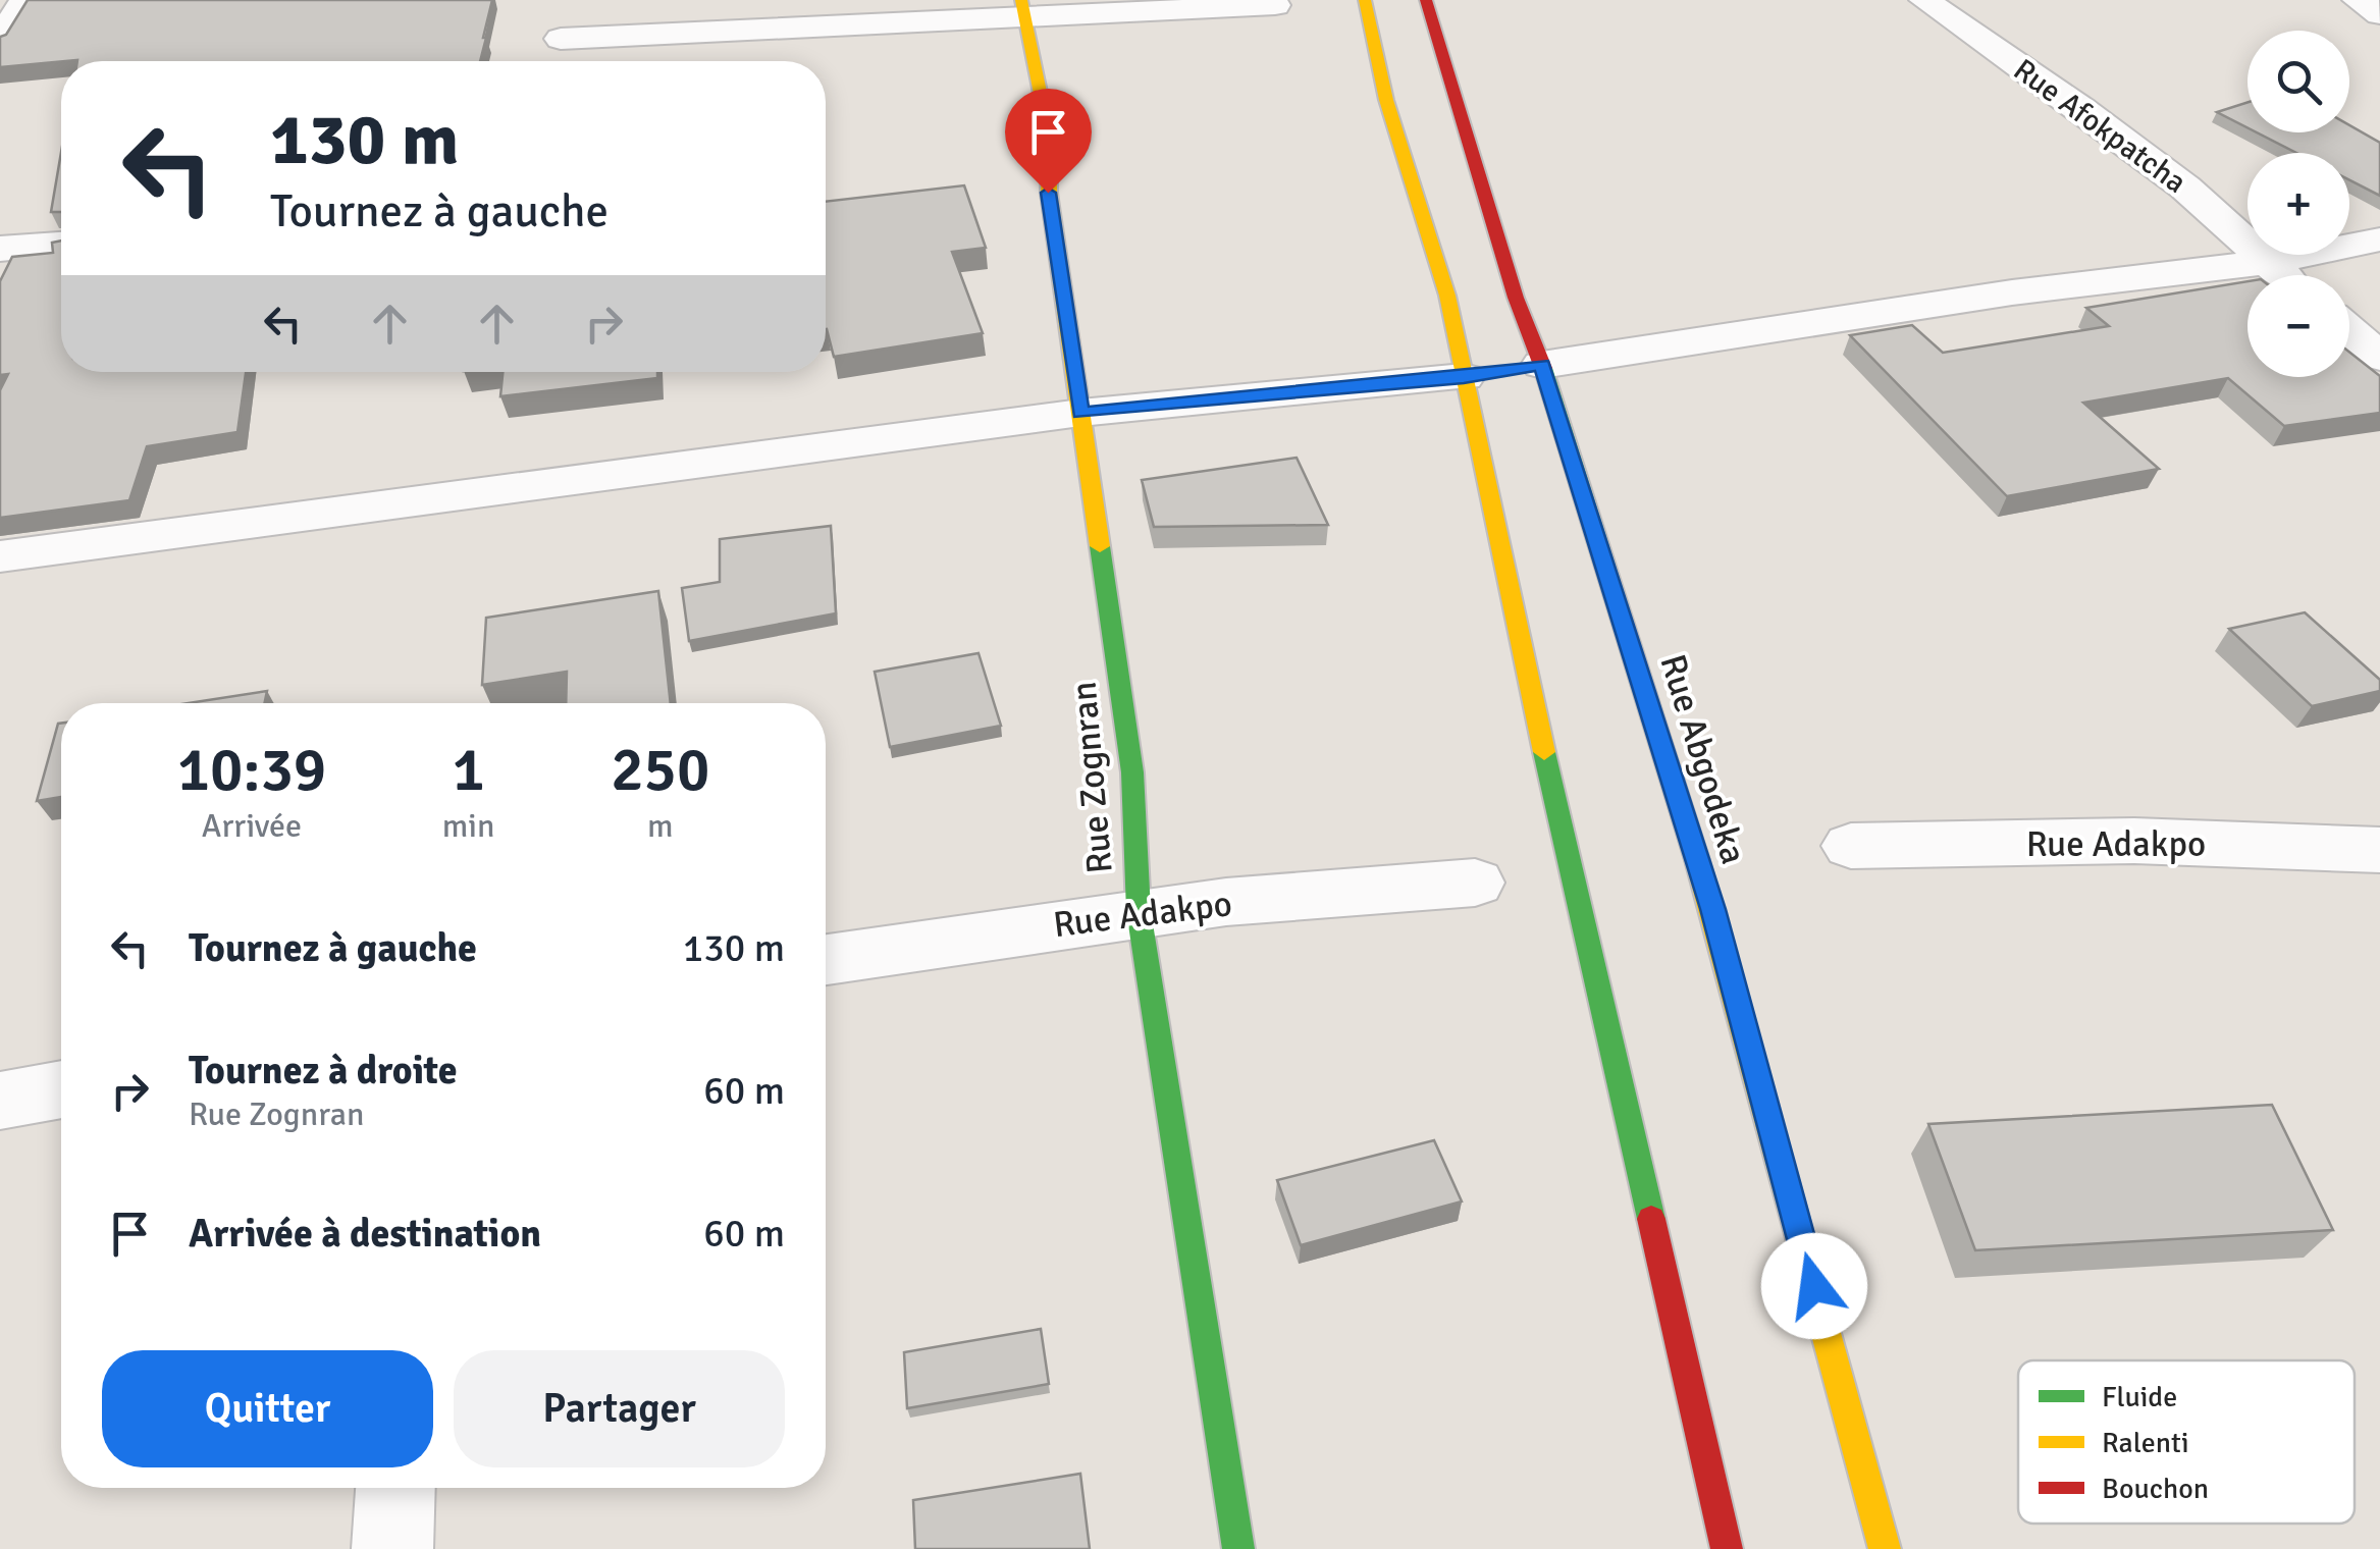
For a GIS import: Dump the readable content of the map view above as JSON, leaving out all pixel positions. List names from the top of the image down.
{
  "streets": {
    "main road": ["Rue Abgodeka", "Rue Zognran"],
    "street": ["Rue Afokpatcha", "Rue Adakpo"]
  },
  "crossings": [
    ["Rue Zognran", "Rue Adakpo"]
  ],
  "legend": ["Fluide", "Ralenti", "Bouchon"],
  "page": {
    "map_buttons": ["+", "−"],
    "turn": ["130 m", "Tournez à gauche"],
    "eta": [
      "10:39",
      "Arrivée",
      "1",
      "min",
      "250",
      "m"
    ],
    "list": [
      {
        "name": "Tournez à gauche",
        "value": "130 m"
      },
      {
        "name": "Tournez à droite",
        "note": "Rue Zognran",
        "value": "60 m"
      },
      {
        "name": "Arrivée à destination",
        "value": "60 m"
      }
    ],
    "buttons": ["Quitter", "Partager"]
  }
}
